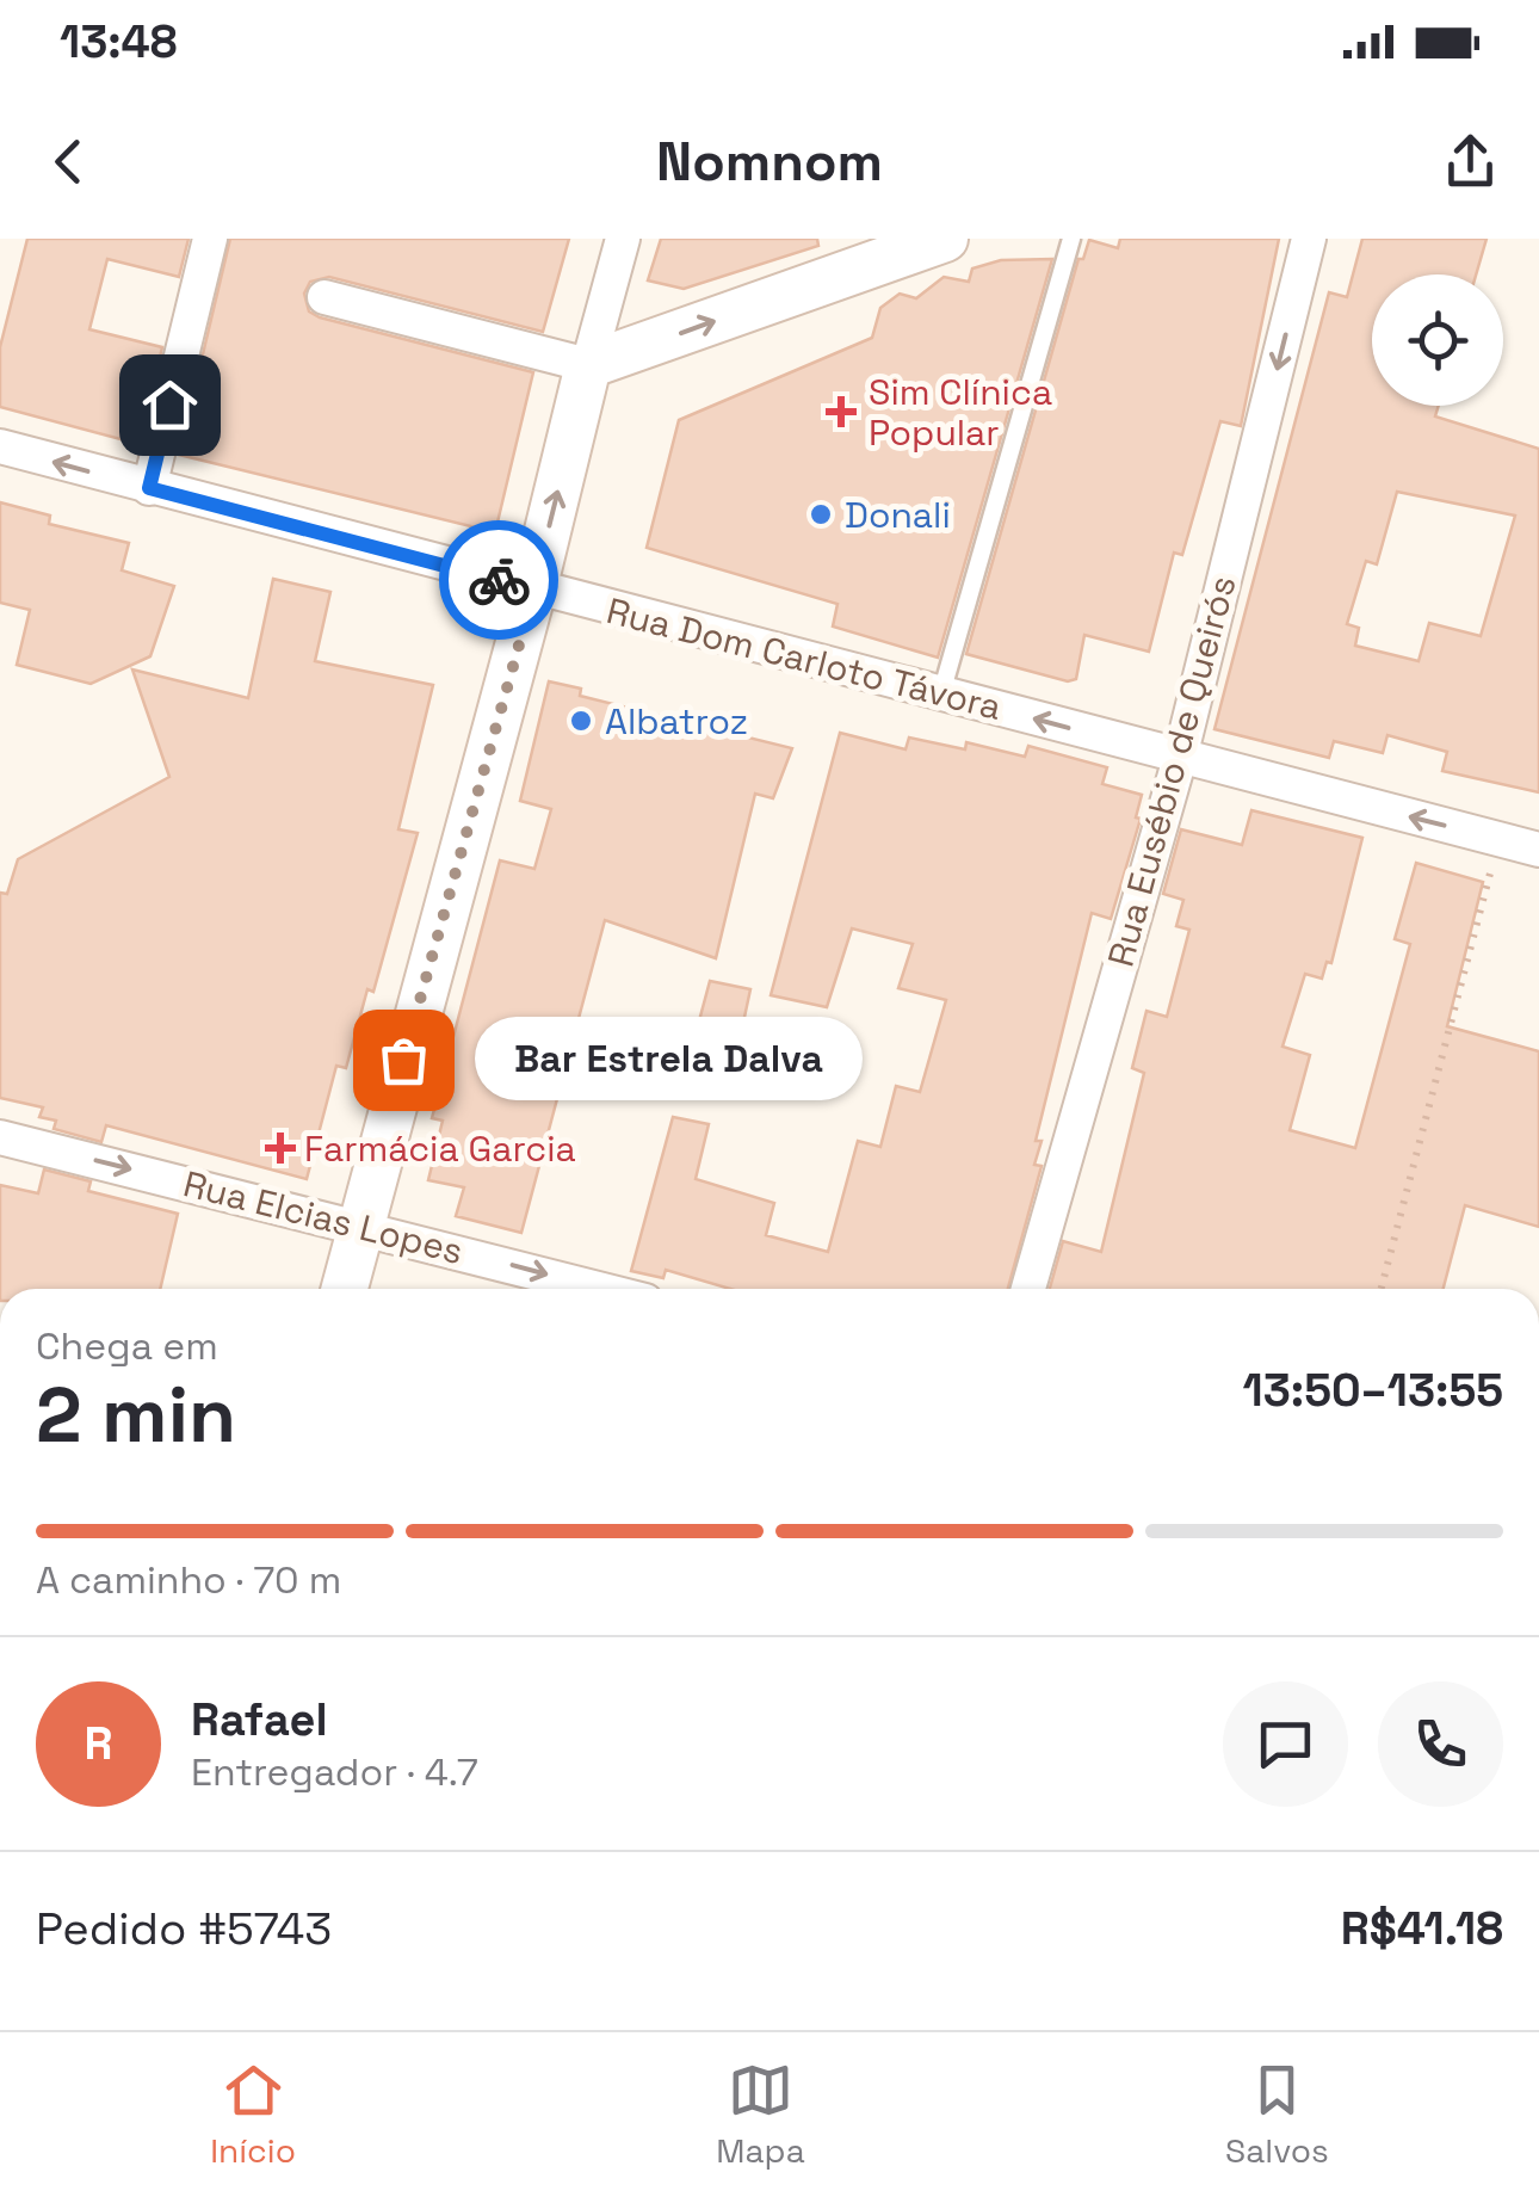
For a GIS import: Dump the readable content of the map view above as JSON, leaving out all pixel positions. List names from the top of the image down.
{
  "streets": {
    "street": ["Rua Dom Carloto Távora", "Rua Eusébio de Queirós", "Rua Elcias Lopes"]
  },
  "crossings": [
    ["Rua Dom Carloto Távora", "Rua Eusébio de Queirós"]
  ],
  "one_way": ["Rua Dom Carloto Távora", "Rua Eusébio de Queirós", "Rua Elcias Lopes"],
  "places": {
    "health": ["Sim Clínica Popular", "Farmácia Garcia"],
    "other": ["Donali", "Albatroz", "Bar Estrela Dalva"]
  },
  "page": {
    "status": "13:48",
    "header": "Nomnom",
    "bubble": "Bar Estrela Dalva",
    "heading": ["2 min", "Chega em", "13:50–13:55"],
    "panel": [
      "Rafael",
      "Entregador · 4.7",
      "Pedido #5743",
      "R$41.18"
    ],
    "bar": "A caminho · 70 m",
    "round": "R",
    "tabs": ["Início", "Mapa", "Salvos"]
  }
}
